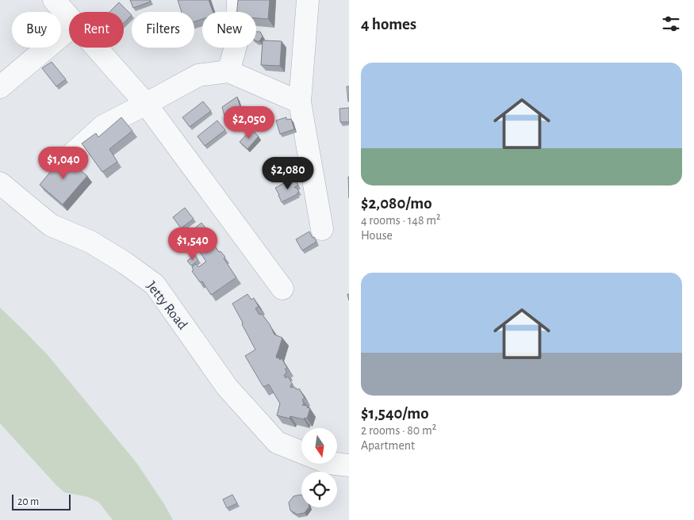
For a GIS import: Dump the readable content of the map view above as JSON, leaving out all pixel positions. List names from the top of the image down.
{
  "streets": {
    "lane": ["Jetty Road"]
  },
  "scale_bar": "20 m",
  "north": "bottom",
  "page": {
    "heading": "4 homes",
    "chip": [
      "Buy",
      "Rent",
      "Filters",
      "New"
    ],
    "list": [
      {
        "name": "$2,080/mo",
        "note": "4 rooms · 148 m² · House"
      },
      {
        "name": "$1,540/mo",
        "note": "2 rooms · 80 m² · Apartment"
      }
    ],
    "price": [
      "$2,050",
      "$1,040",
      "$2,080",
      "$1,540"
    ],
    "scale": "20 m"
  }
}
